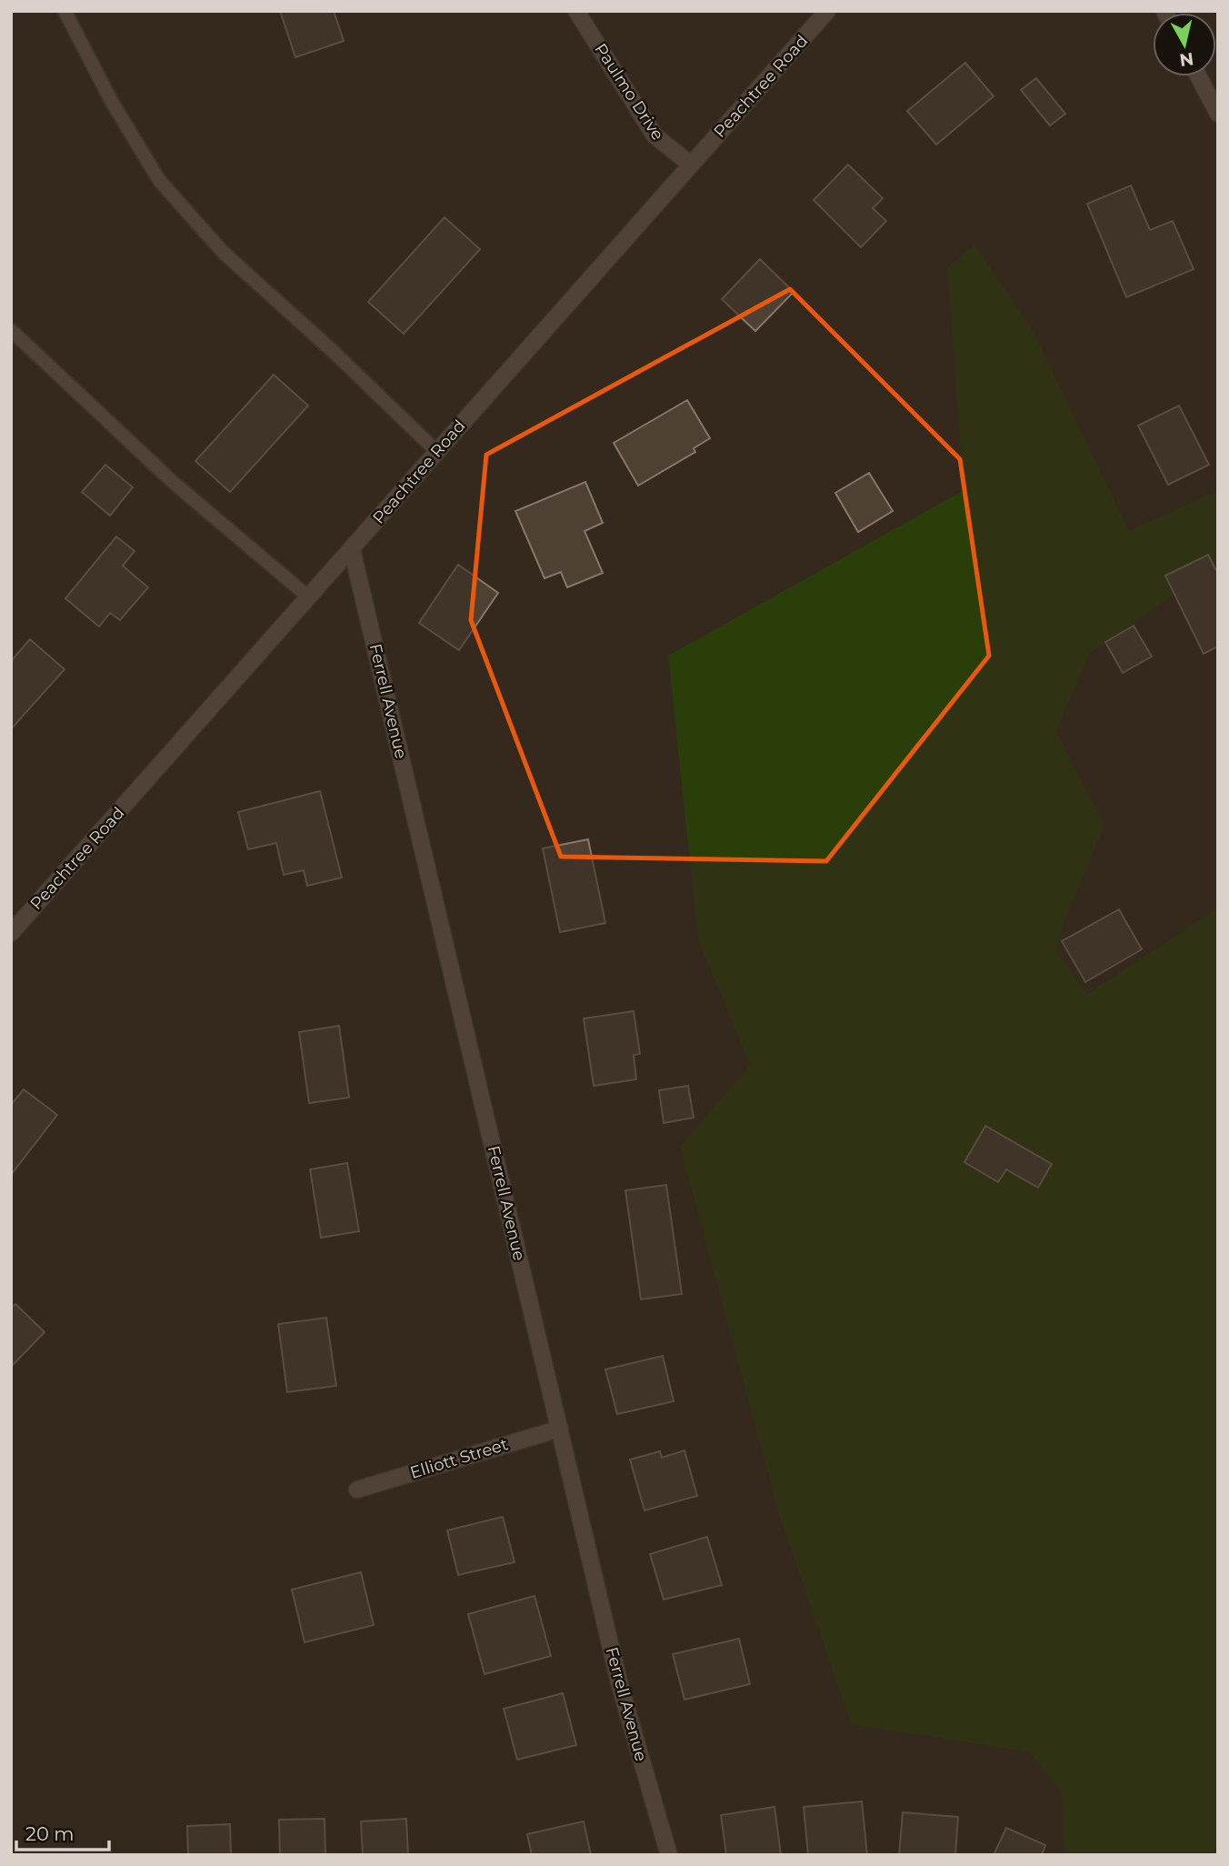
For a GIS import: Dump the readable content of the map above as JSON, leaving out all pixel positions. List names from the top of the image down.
{
  "streets": {
    "street": [
      "Peachtree Road",
      "Paulmo Drive",
      "Ferrell Avenue",
      "Elliott Street"
    ]
  },
  "crossings": [
    ["Peachtree Road", "Paulmo Drive"],
    ["Peachtree Road", "Ferrell Avenue"],
    ["Ferrell Avenue", "Elliott Street"]
  ],
  "scale_bar": "20 m",
  "north": "bottom"
}
